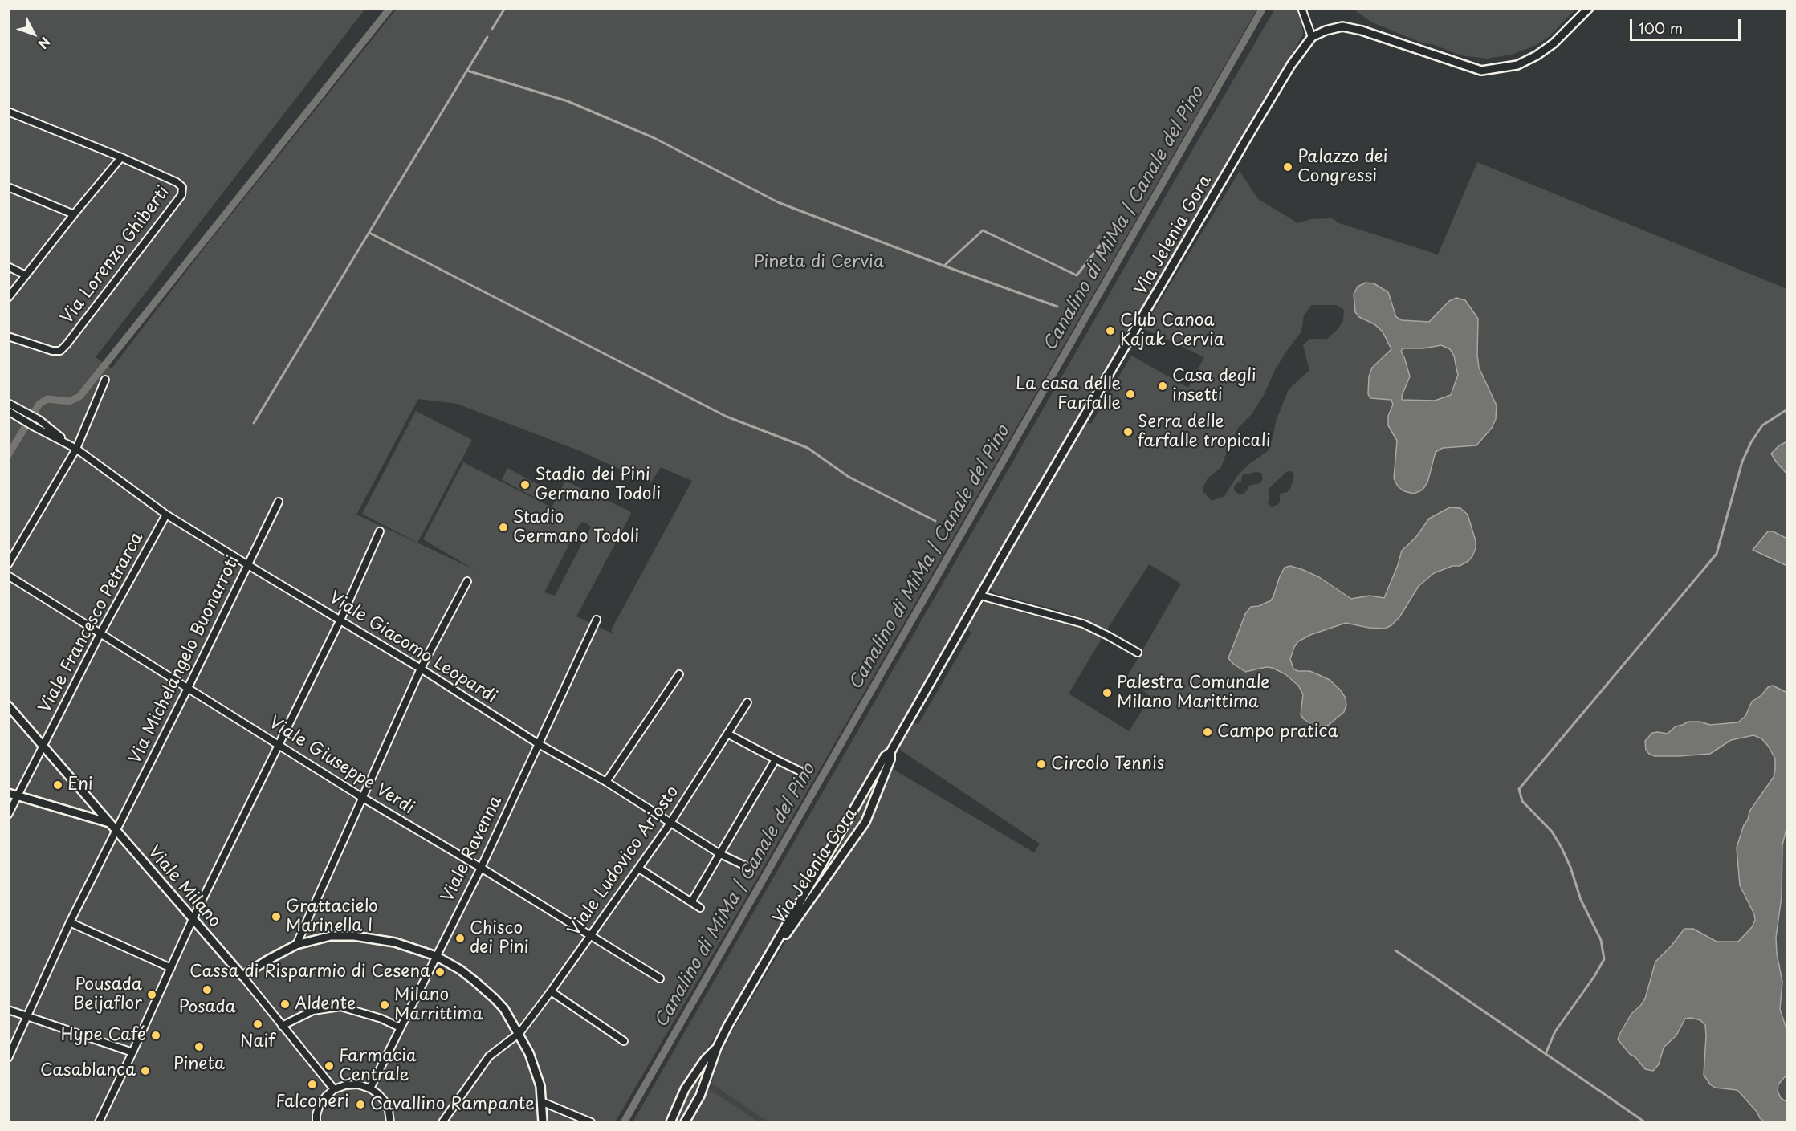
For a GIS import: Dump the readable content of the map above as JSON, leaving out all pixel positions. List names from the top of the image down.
{
  "streets": {
    "street": [
      "Via Jelenia Gora",
      "Via Lorenzo Ghiberti",
      "Viale Francesco Petrarca",
      "Viale Giacomo Leopardi",
      "Via Michelangelo Buonarroti",
      "Viale Giuseppe Verdi",
      "Viale Ravenna",
      "Viale Ludovico Ariosto",
      "Viale Milano"
    ]
  },
  "crossings": [
    ["Viale Francesco Petrarca", "Viale Giacomo Leopardi"],
    ["Viale Francesco Petrarca", "Viale Giuseppe Verdi"],
    ["Viale Francesco Petrarca", "Viale Milano"],
    ["Viale Giacomo Leopardi", "Via Michelangelo Buonarroti"],
    ["Viale Giacomo Leopardi", "Viale Ravenna"],
    ["Viale Giacomo Leopardi", "Viale Ludovico Ariosto"],
    ["Via Michelangelo Buonarroti", "Viale Giuseppe Verdi"],
    ["Via Michelangelo Buonarroti", "Viale Milano"],
    ["Viale Giuseppe Verdi", "Viale Ravenna"],
    ["Viale Giuseppe Verdi", "Viale Ludovico Ariosto"]
  ],
  "water": ["Canalino di MiMa | Canale del Pino"],
  "parks": ["Pineta di Cervia"],
  "places": [
    "Palazzo dei Congressi",
    "Club Canoa Kajak Cervia",
    "Casa degli insetti",
    "La casa delle Farfalle",
    "Serra delle farfalle tropicali",
    "Stadio dei Pini Germano Todoli",
    "Stadio Germano Todoli",
    "Palestra Comunale Milano Marittima",
    "Campo pratica",
    "Circolo Tennis",
    "Eni",
    "Grattacielo Marinella I",
    "Chisco dei Pini",
    "Cassa di Risparmio di Cesena",
    "Posada",
    "Pousada Beijaflor",
    "Aldente",
    "Milano Marrittima",
    "Naif",
    "Hype Café",
    "Pineta",
    "Farmacia Centrale",
    "Casablanca",
    "Falconeri",
    "Cavallino Rampante"
  ],
  "scale_bar": "100 m",
  "north": "bottom right"
}
